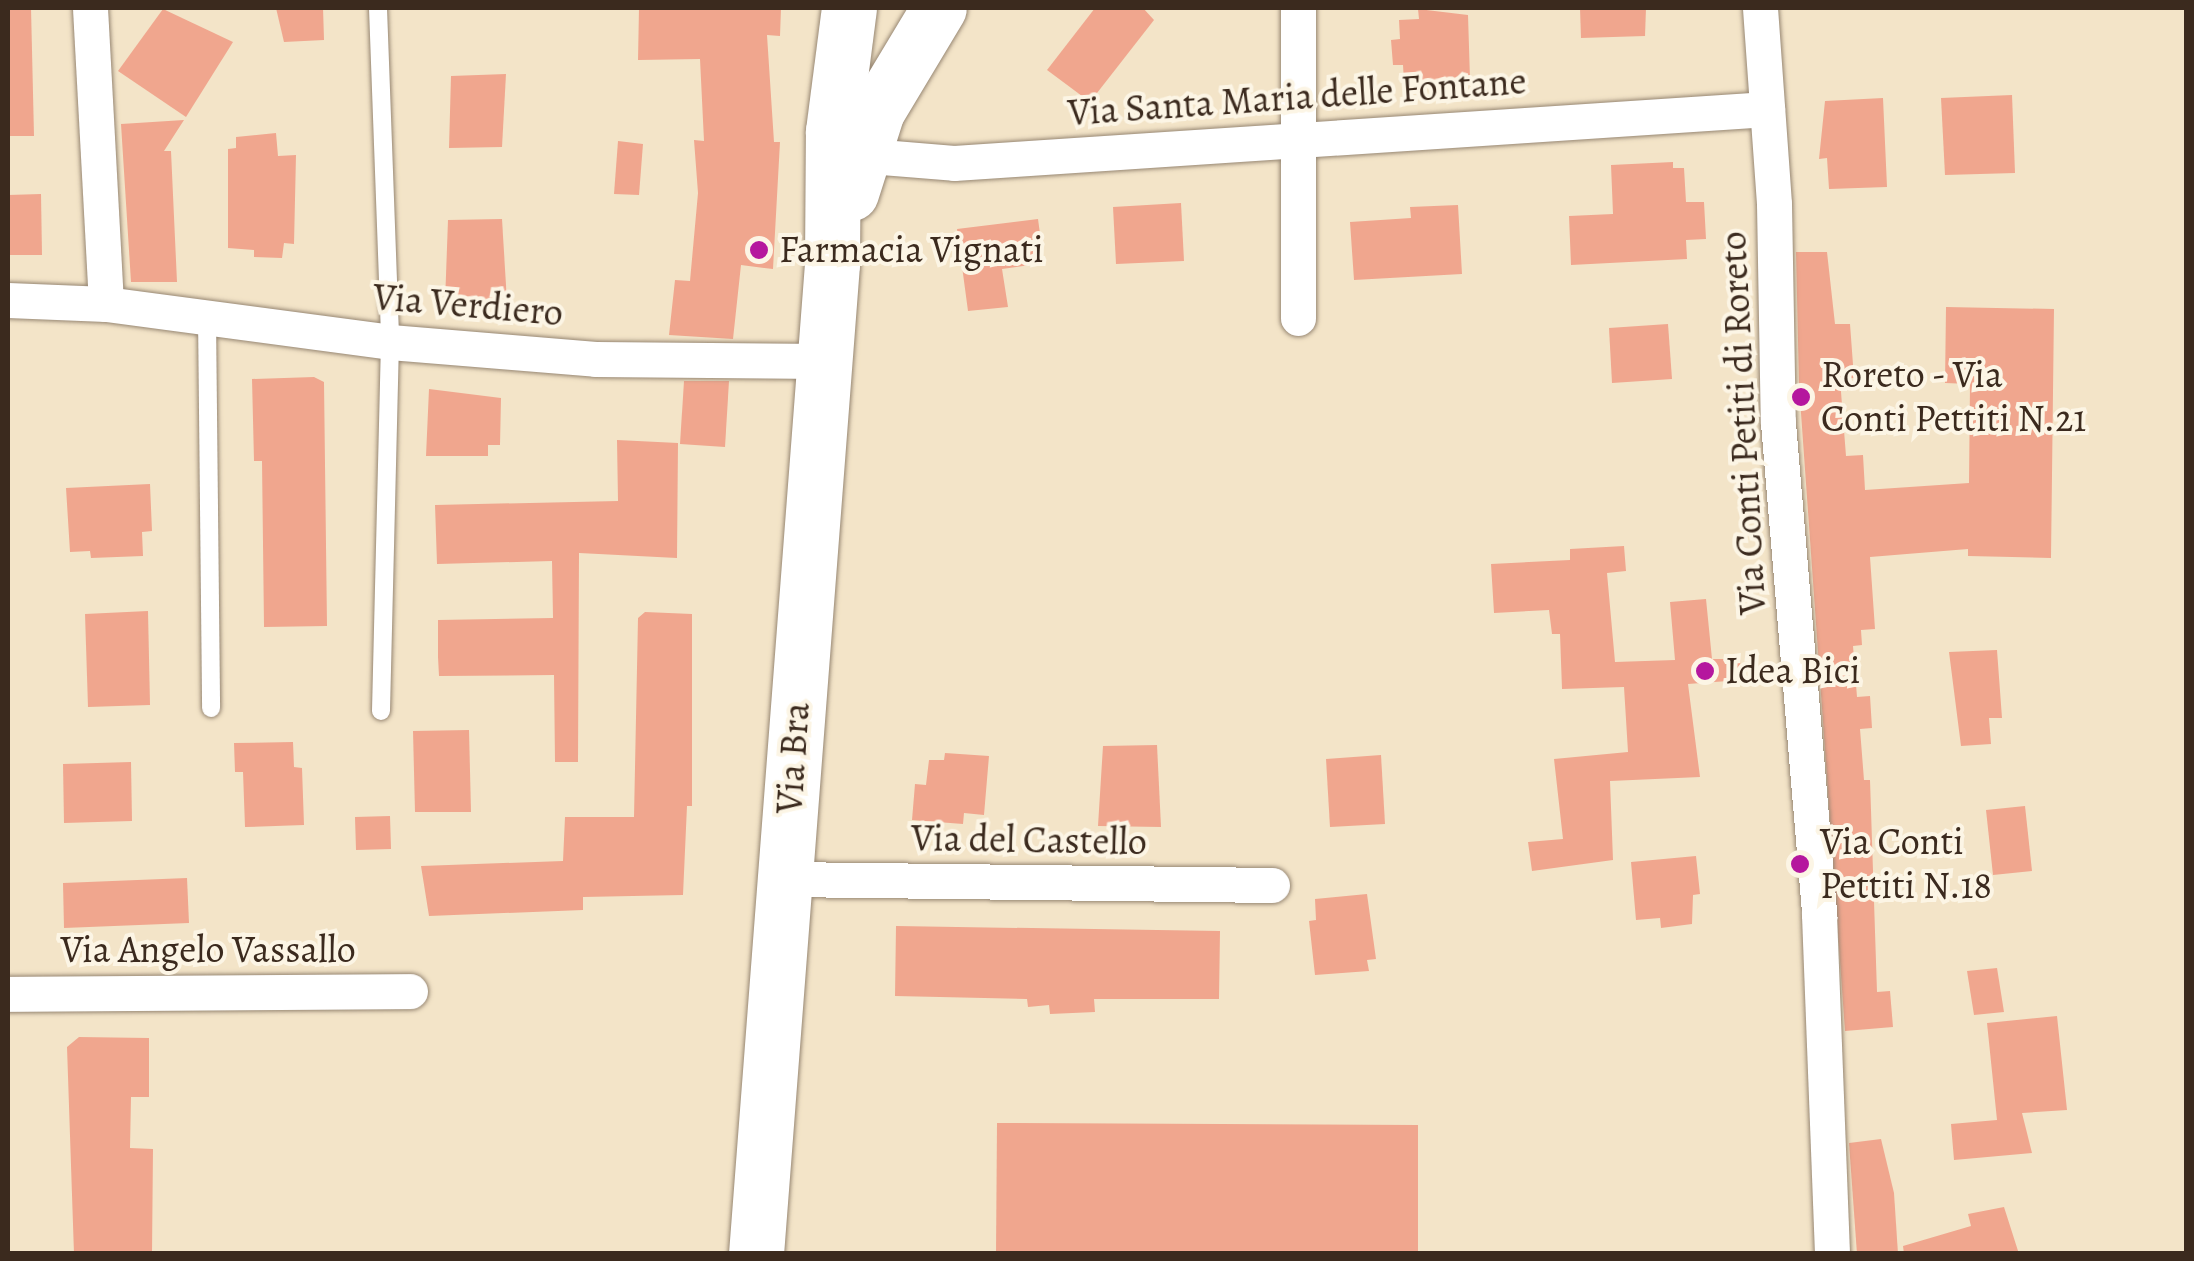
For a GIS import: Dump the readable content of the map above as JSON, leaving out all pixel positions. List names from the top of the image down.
{
  "streets": {
    "main road": ["Via Bra"],
    "street": [
      "Via Santa Maria delle Fontane",
      "Via Verdiero",
      "Via Conti Petiti di Roreto",
      "Via del Castello",
      "Via Angelo Vassallo"
    ]
  },
  "crossings": [
    ["Via Santa Maria delle Fontane", "Via Conti Petiti di Roreto"],
    ["Via Santa Maria delle Fontane", "Via Bra"],
    ["Via Verdiero", "Via Bra"],
    ["Via Bra", "Via del Castello"]
  ],
  "places": [
    "Farmacia Vignati",
    "Roreto - Via Conti Pettiti N.21",
    "Idea Bici",
    "Via Conti Pettiti N.18"
  ]
}
